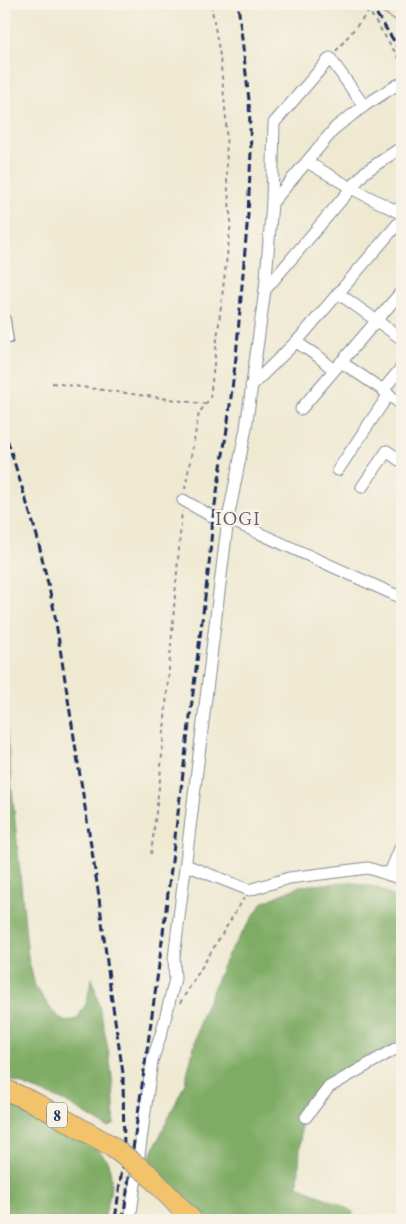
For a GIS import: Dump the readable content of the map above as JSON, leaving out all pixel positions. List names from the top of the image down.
{
  "streets": {
    "highway": ["8"]
  },
  "districts": ["IOGI"]
}
